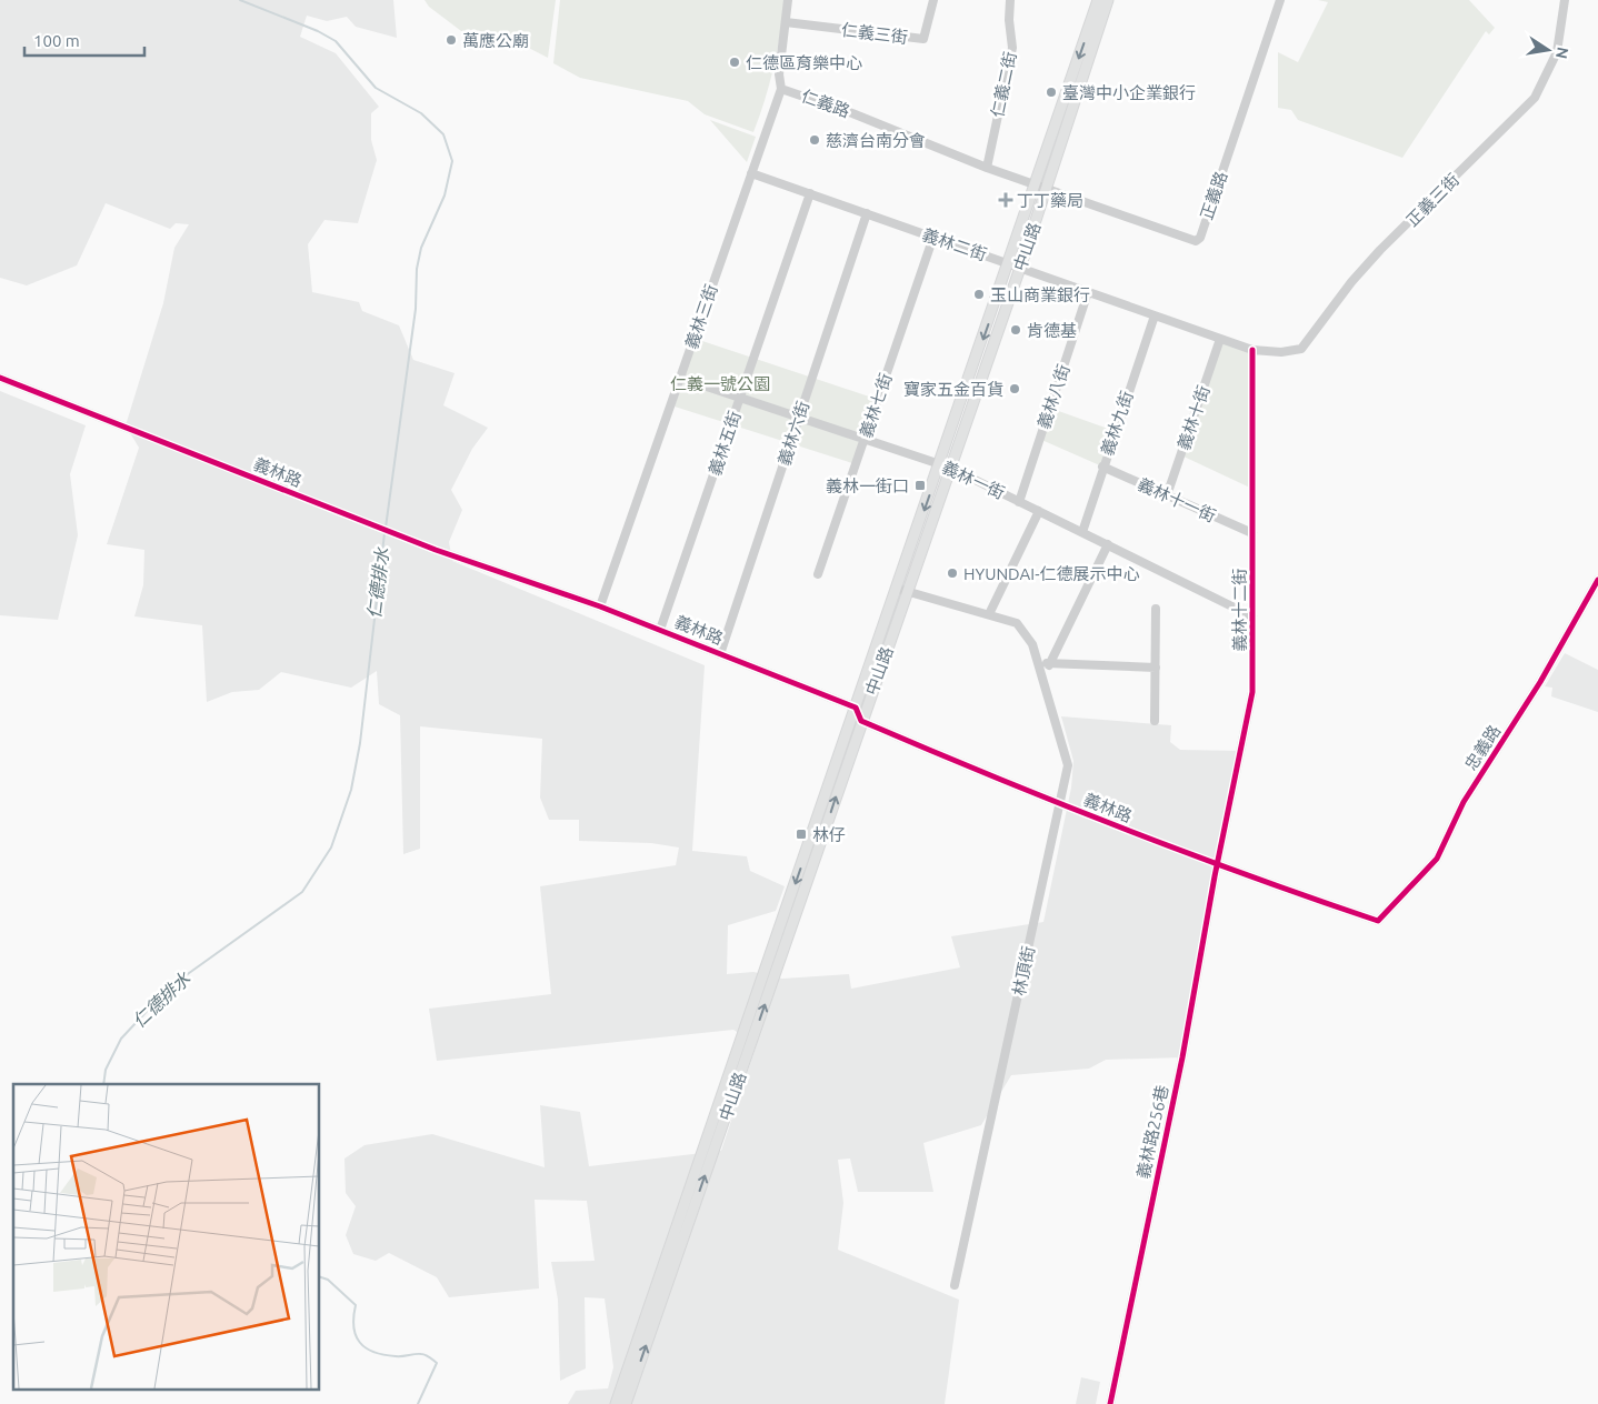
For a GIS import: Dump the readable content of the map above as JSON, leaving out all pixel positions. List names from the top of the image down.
{
  "streets": {
    "main road": ["中山路"],
    "street": [
      "仁義三街",
      "仁義二街",
      "仁義路",
      "正義路",
      "正義三街",
      "義林二街",
      "義林三街",
      "義林八街",
      "義林七街",
      "義林十街",
      "義林九街",
      "義林六街",
      "義林五街",
      "義林路",
      "義林一街",
      "義林十一街",
      "義林十二街",
      "忠義路",
      "林頂街",
      "義林路256巷"
    ]
  },
  "crossings": [
    ["仁義三街", "仁義路"],
    ["仁義二街", "仁義路"],
    ["仁義路", "正義路"],
    ["仁義路", "中山路"],
    ["仁義路", "義林三街"],
    ["正義路", "中山路"],
    ["正義三街", "義林二街"],
    ["正義三街", "義林十二街"],
    ["義林二街", "中山路"],
    ["義林二街", "義林三街"],
    ["義林二街", "義林八街"],
    ["義林二街", "義林七街"],
    ["義林二街", "義林十街"],
    ["義林二街", "義林九街"],
    ["義林二街", "義林六街"],
    ["義林二街", "義林五街"],
    ["義林二街", "義林十二街"],
    ["中山路", "義林路"],
    ["中山路", "義林一街"],
    ["中山路", "林頂街"],
    ["義林三街", "義林路"],
    ["義林三街", "義林一街"],
    ["義林八街", "義林一街"],
    ["義林七街", "義林一街"],
    ["義林十街", "義林十一街"],
    ["義林九街", "義林一街"],
    ["義林九街", "義林十一街"],
    ["義林六街", "義林路"],
    ["義林六街", "義林一街"],
    ["義林五街", "義林路"],
    ["義林五街", "義林一街"],
    ["義林路", "義林十二街"],
    ["義林路", "忠義路"],
    ["義林路", "林頂街"],
    ["義林路", "義林路256巷"],
    ["義林一街", "義林十二街"],
    ["義林十一街", "義林十二街"],
    ["義林十二街", "義林路256巷"]
  ],
  "water": ["仁德排水"],
  "parks": ["仁義一號公園"],
  "places": {
    "other": [
      "萬應公廟",
      "仁德區育樂中心",
      "臺灣中小企業銀行",
      "慈濟台南分會",
      "玉山商業銀行",
      "肯德基",
      "寶家五金百貨",
      "HYUNDAI-仁德展示中心"
    ],
    "health": ["丁丁藥局"],
    "transit": ["義林一街口", "林仔"]
  },
  "scale_bar": "100 m",
  "north": "right"
}
